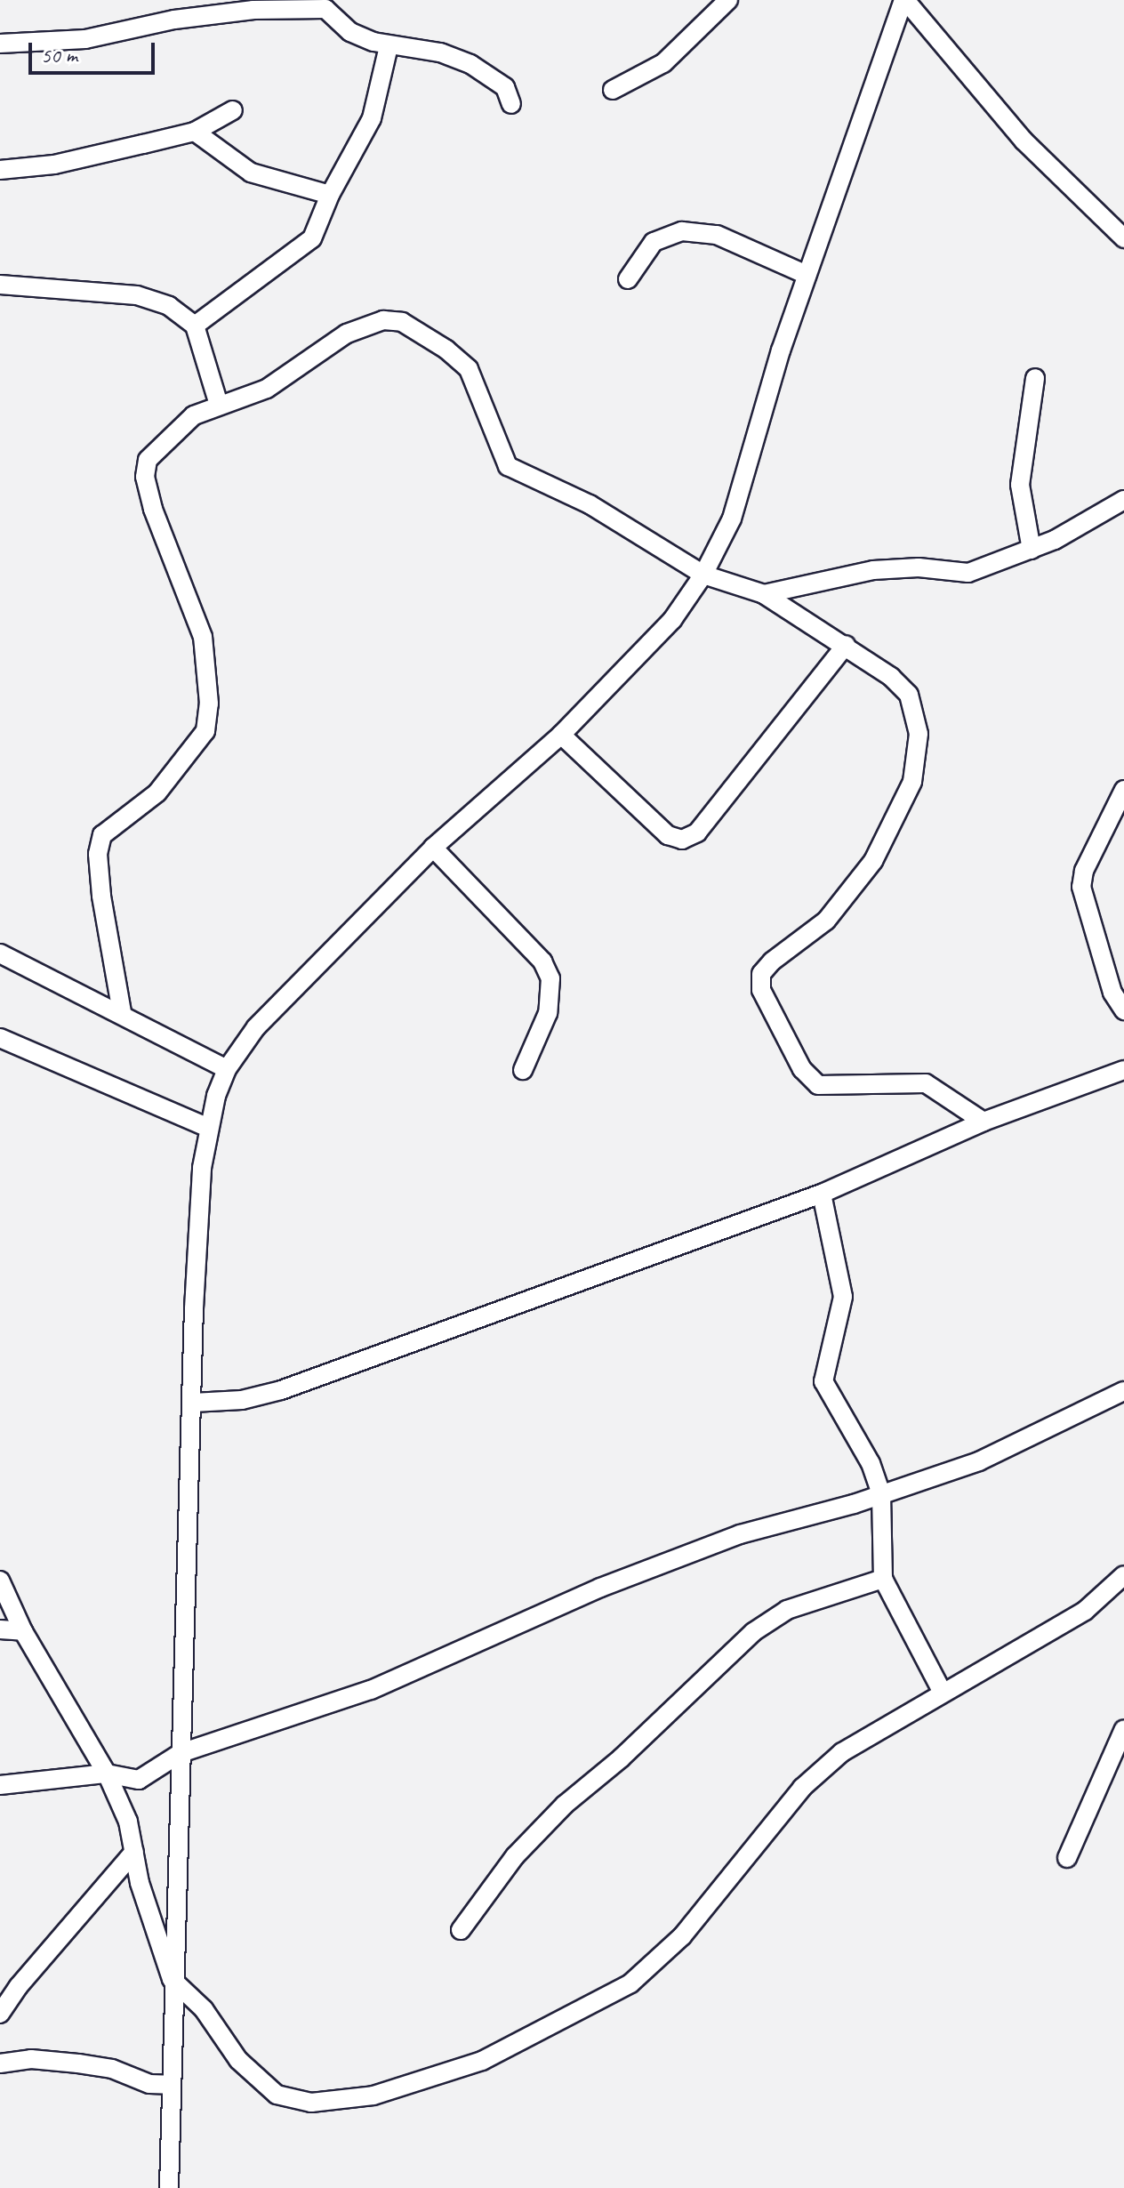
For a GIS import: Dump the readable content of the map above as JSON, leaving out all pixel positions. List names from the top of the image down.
{
  "scale_bar": "50 m"
}
